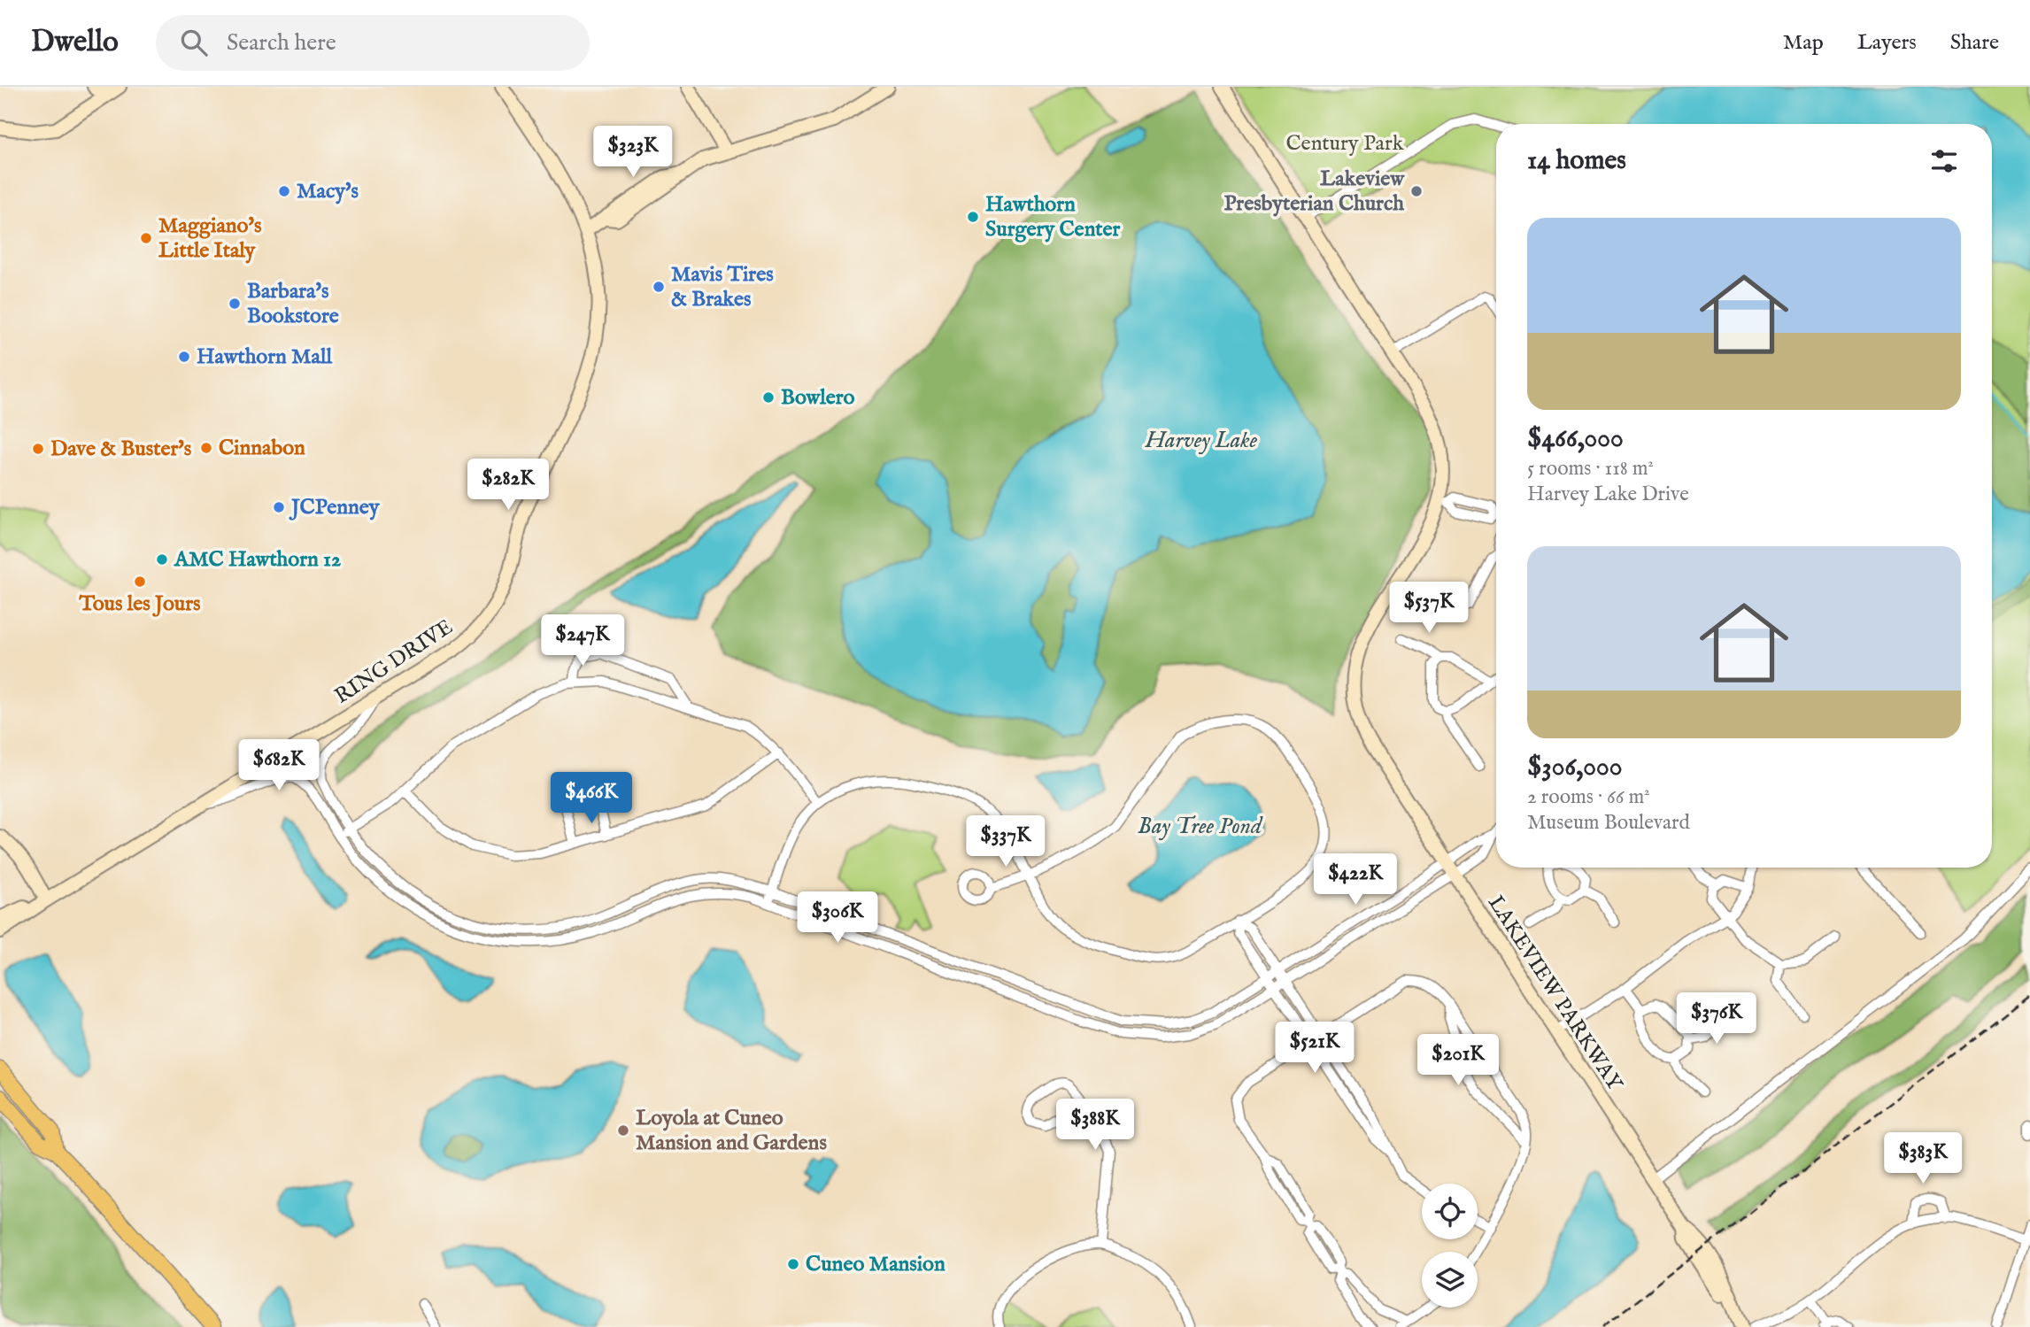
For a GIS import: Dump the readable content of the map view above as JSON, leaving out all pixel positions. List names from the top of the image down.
{
  "streets": {
    "street": ["RING DRIVE", "LAKEVIEW PARKWAY"]
  },
  "water": ["Harvey Lake", "Bay Tree Pond"],
  "parks": ["Century Park"],
  "places": [
    "Macy's",
    "Lakeview Presbyterian Church",
    "Hawthorn Surgery Center",
    "Maggiano's Little Italy",
    "Mavis Tires & Brakes",
    "Barbara's Bookstore",
    "Hawthorn Mall",
    "Bowlero",
    "Cinnabon",
    "Dave & Buster's",
    "JCPenney",
    "AMC Hawthorn 12",
    "Tous les Jours",
    "Loyola at Cuneo Mansion and Gardens",
    "Cuneo Mansion"
  ],
  "page": {
    "header": "Dwello",
    "search": "Search here",
    "nav": ["Map", "Layers", "Share"],
    "heading": "14 homes",
    "price": [
      "$323K",
      "$282K",
      "$537K",
      "$247K",
      "$682K",
      "$466K",
      "$337K",
      "$422K",
      "$306K",
      "$376K",
      "$521K",
      "$201K",
      "$388K",
      "$383K"
    ],
    "list": [
      {
        "name": "$466,000",
        "note": "5 rooms · 118 m² · Harvey Lake Drive"
      },
      {
        "name": "$306,000",
        "note": "2 rooms · 66 m² · Museum Boulevard"
      }
    ]
  }
}
